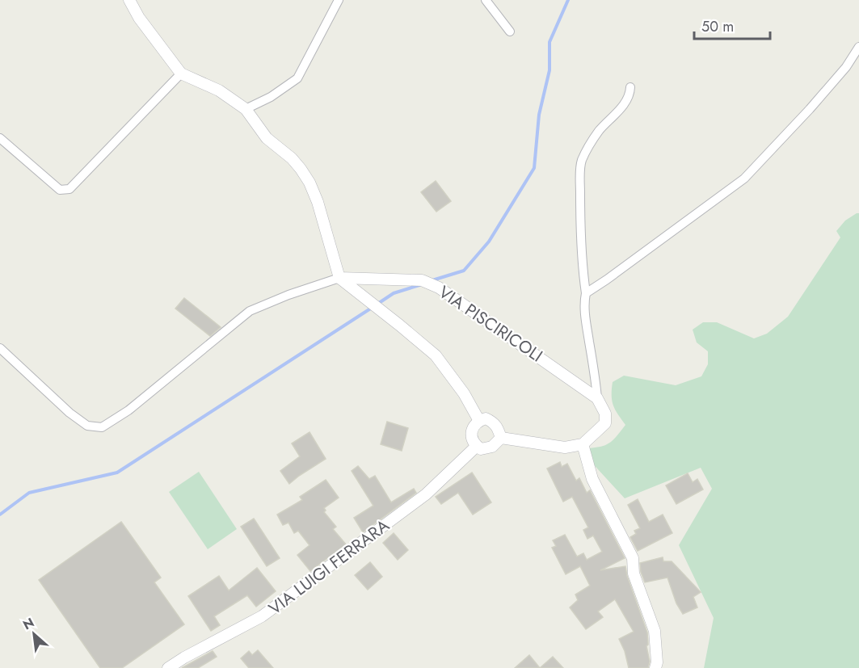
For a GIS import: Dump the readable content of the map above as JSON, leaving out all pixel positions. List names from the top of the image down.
{
  "streets": {
    "street": ["VIA PISCIRICOLI", "VIA LUIGI FERRARA"]
  },
  "scale_bar": "50 m",
  "north": "top left"
}
